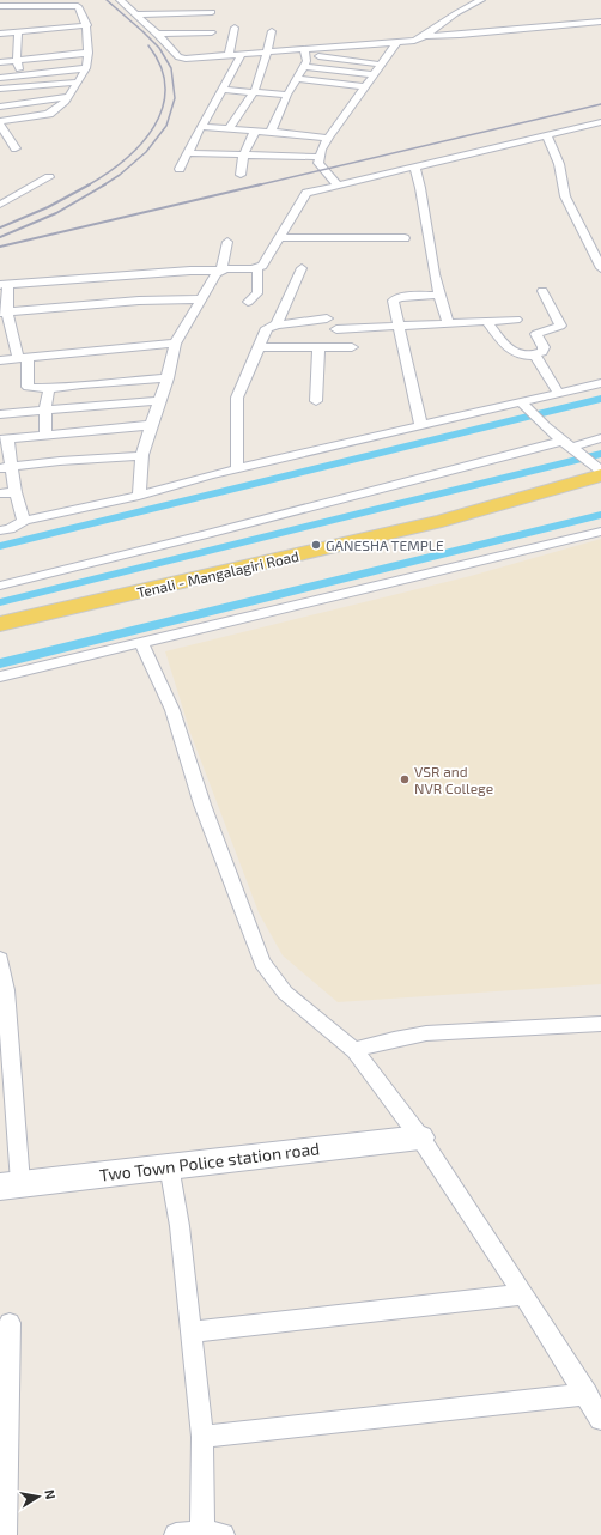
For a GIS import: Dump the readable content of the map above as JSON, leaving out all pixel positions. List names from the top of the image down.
{
  "streets": {
    "main road": ["Tenali - Mangalagiri Road"],
    "street": ["Two Town Police station road"]
  },
  "places": ["GANESHA TEMPLE", "VSR and NVR College"],
  "north": "right"
}
